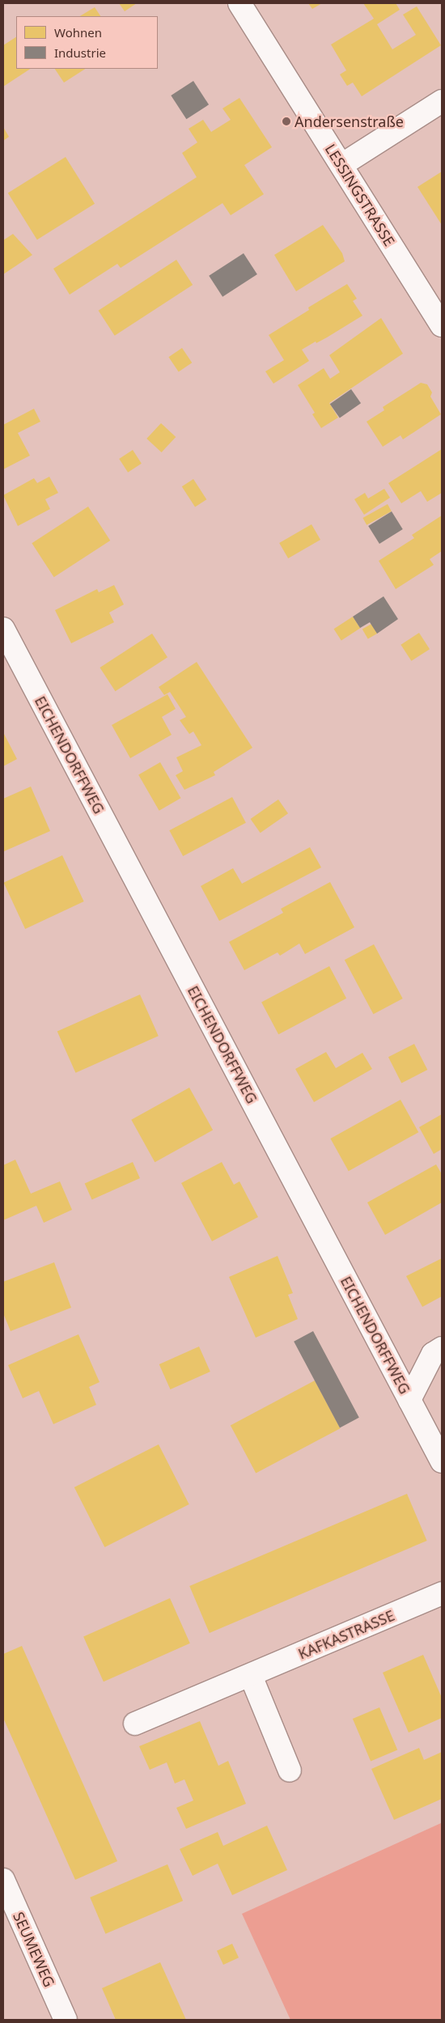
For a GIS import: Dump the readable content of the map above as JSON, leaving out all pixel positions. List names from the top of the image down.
{
  "streets": {
    "street": [
      "LESSINGSTRASSE",
      "EICHENDORFFWEG",
      "KAFKASTRASSE",
      "SEUMEWEG"
    ]
  },
  "places": ["Andersenstraße"],
  "legend": ["Wohnen", "Industrie"]
}
